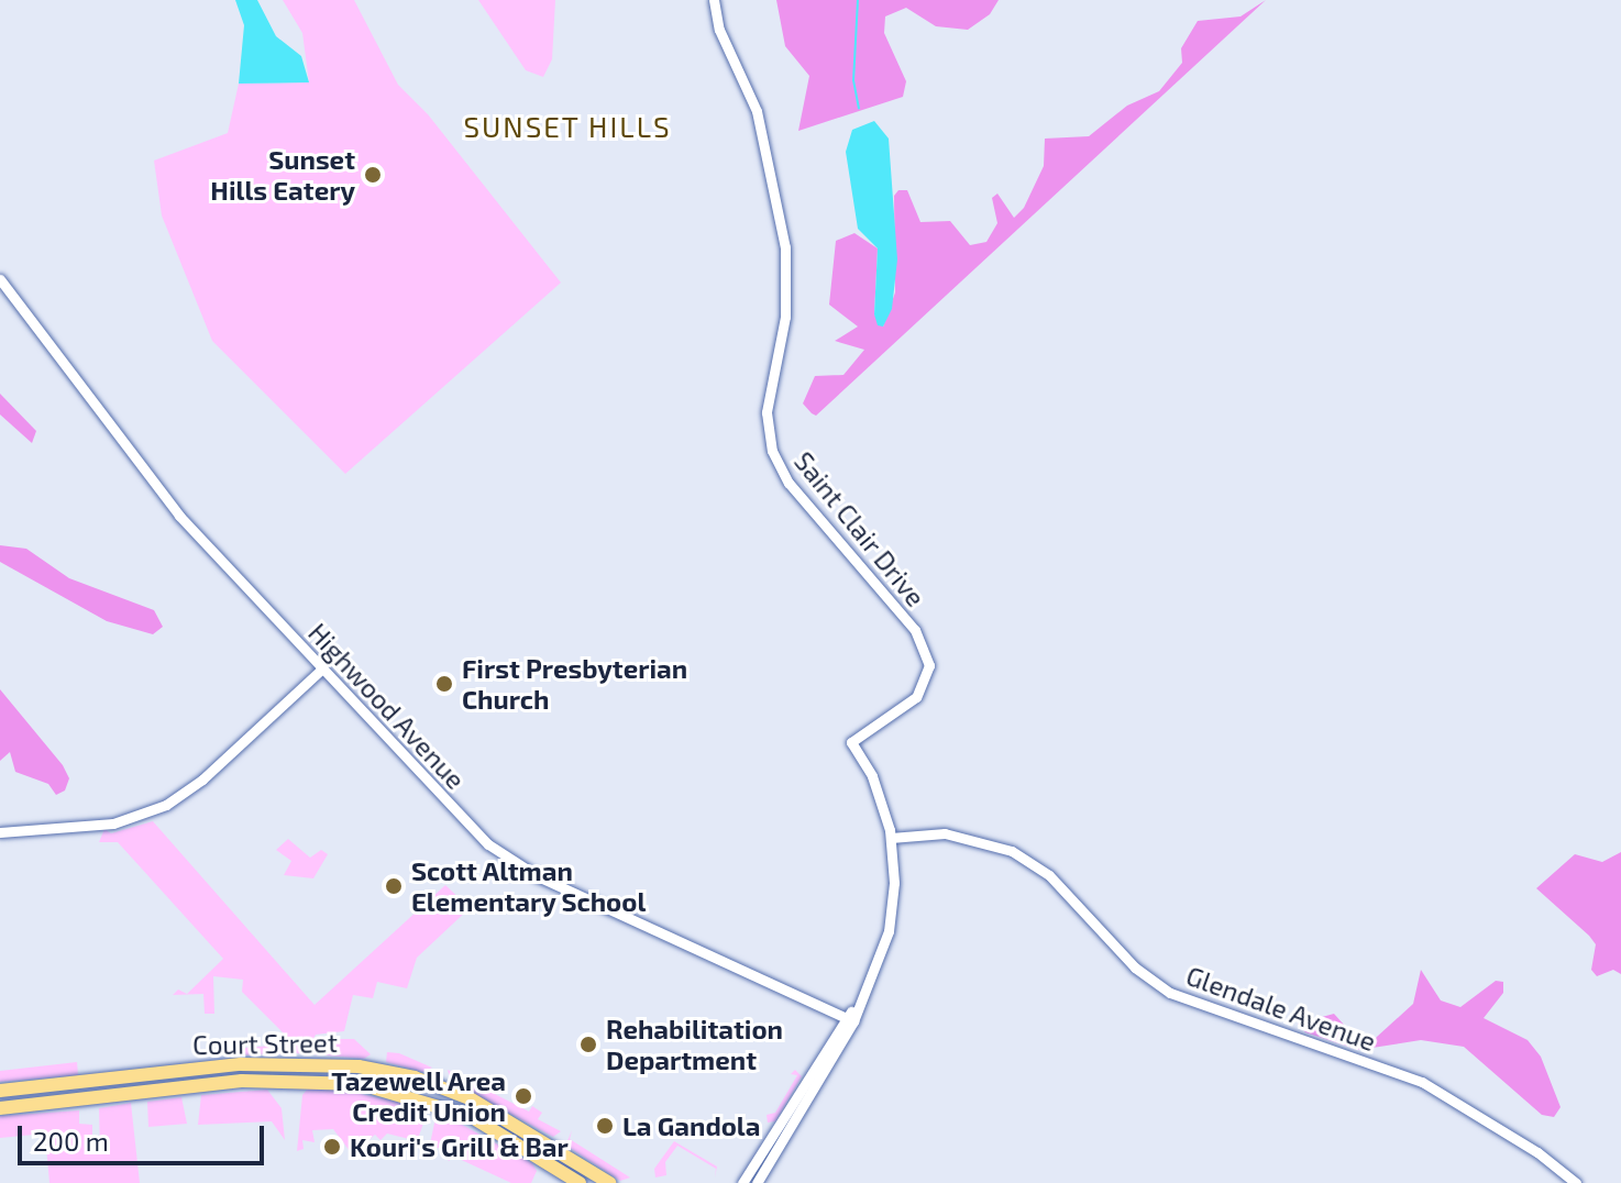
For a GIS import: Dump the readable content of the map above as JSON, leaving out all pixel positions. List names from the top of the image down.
{
  "streets": {
    "main road": ["Court Street"],
    "street": ["Saint Clair Drive", "Highwood Avenue", "Glendale Avenue"]
  },
  "crossings": [
    ["Saint Clair Drive", "Glendale Avenue"]
  ],
  "districts": ["SUNSET HILLS"],
  "places": [
    "Sunset Hills Eatery",
    "First Presbyterian Church",
    "Scott Altman Elementary School",
    "Rehabilitation Department",
    "Tazewell Area Credit Union",
    "La Gandola",
    "Kouri's Grill & Bar"
  ],
  "scale_bar": "200 m"
}
